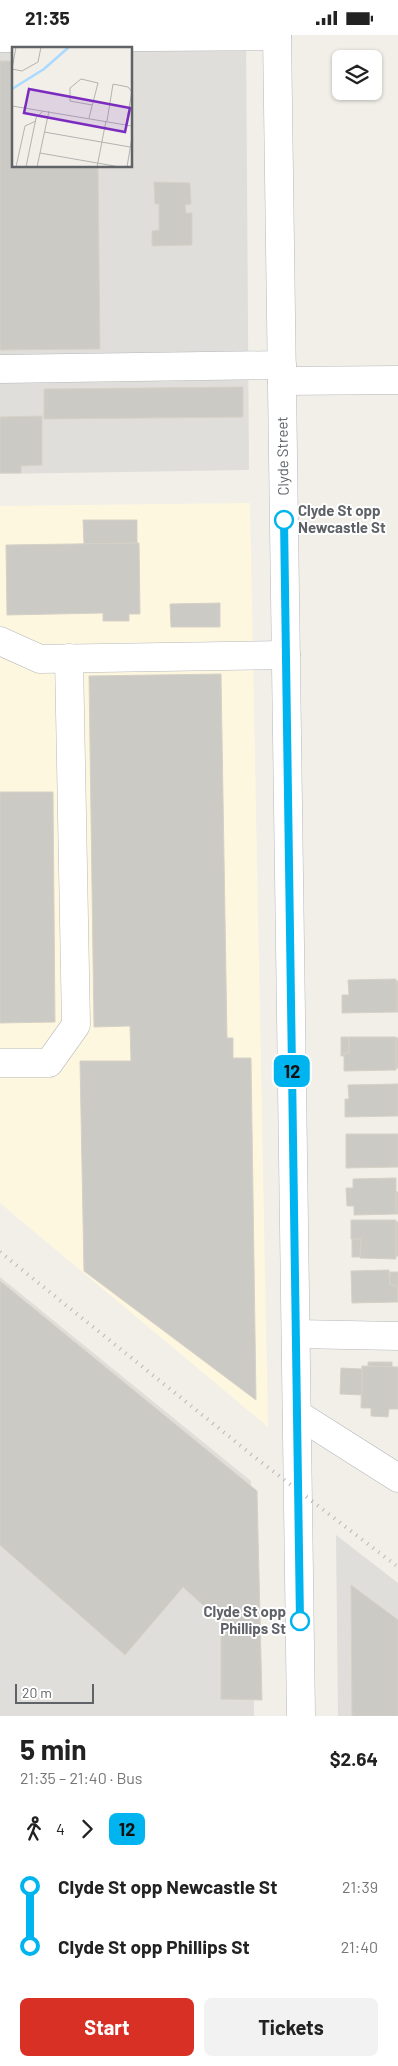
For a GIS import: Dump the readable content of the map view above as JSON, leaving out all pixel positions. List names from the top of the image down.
{
  "streets": {
    "street": ["Clyde Street"]
  },
  "places": ["Clyde St opp Newcastle St", "Clyde St opp Phillips St"],
  "lines": ["bus line 12"],
  "scale_bar": "20 m",
  "page": {
    "status": "21:35",
    "on_map": "12",
    "scale": "20 m",
    "heading": ["5 min", "21:35 – 21:40 · Bus", "$2.64"],
    "legs": ["4", "12"],
    "list": [
      {
        "name": "Clyde St opp Newcastle St",
        "value": "21:39"
      },
      {
        "name": "Clyde St opp Phillips St",
        "value": "21:40"
      }
    ],
    "buttons": ["Start", "Tickets"]
  }
}
